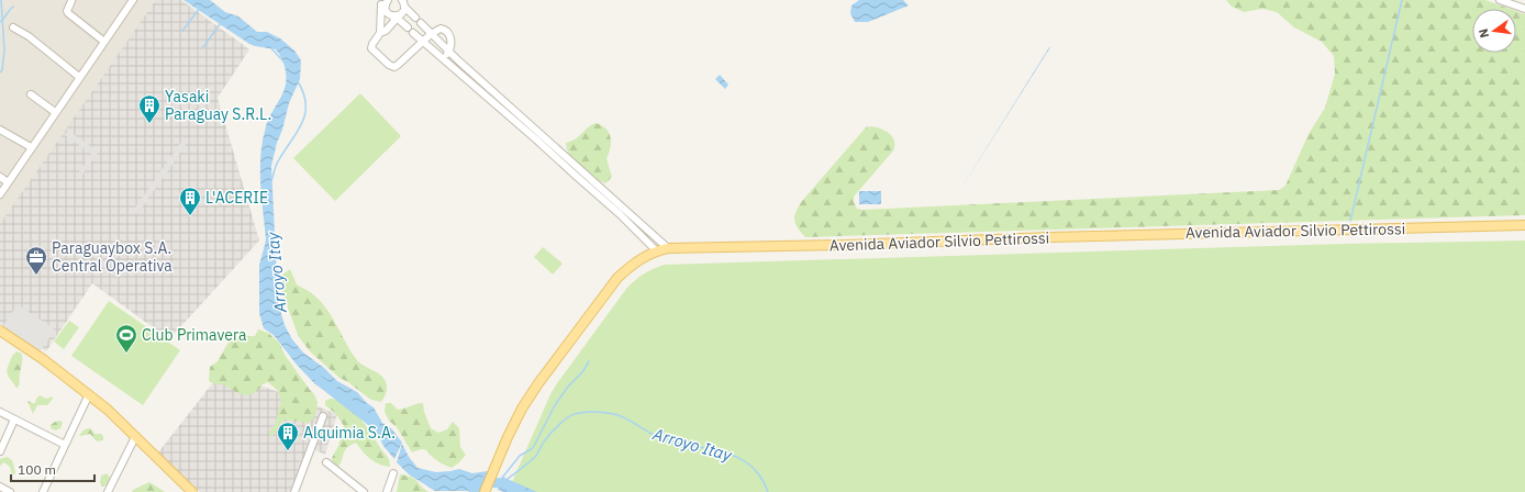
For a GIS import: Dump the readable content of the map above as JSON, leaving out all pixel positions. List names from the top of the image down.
{
  "streets": {
    "main road": ["Avenida Aviador Silvio Pettirossi"]
  },
  "water": ["Arroyo Itay"],
  "places": {
    "building": ["Yasaki Paraguay S.R.L.", "L'ACERIE", "Alquimia S.A."],
    "office": ["Paraguaybox S.A. Central Operativa"],
    "sports": ["Club Primavera"]
  },
  "scale_bar": "100 m",
  "north": "left"
}
